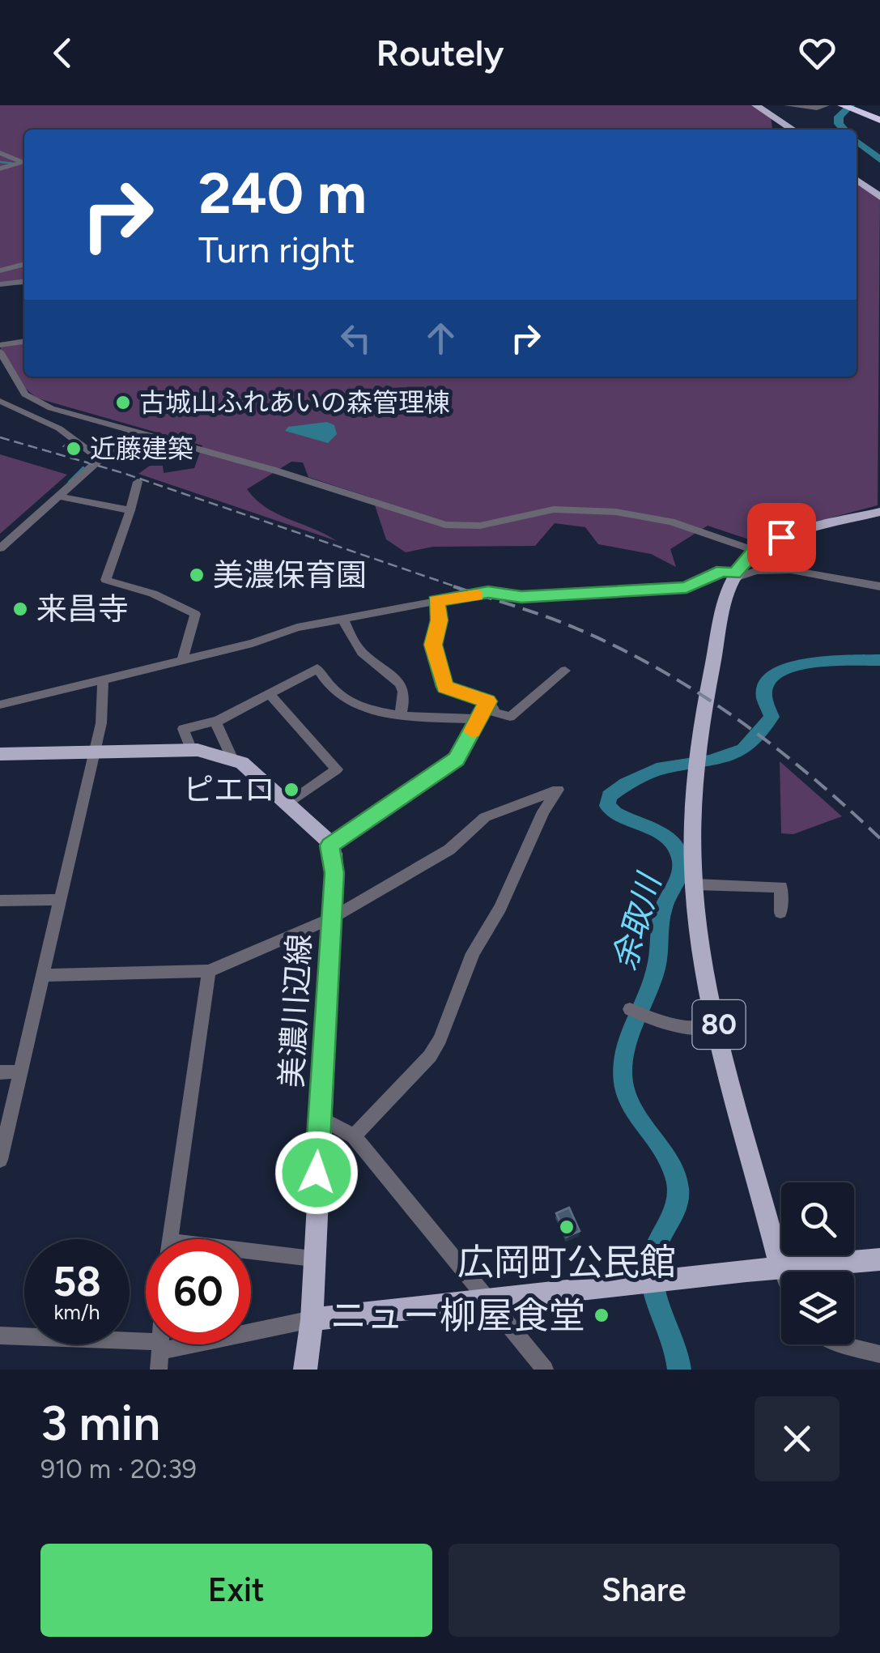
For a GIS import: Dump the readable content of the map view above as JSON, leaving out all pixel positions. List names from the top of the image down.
{
  "streets": {
    "main road": ["美濃川辺線", "80"]
  },
  "water": ["余取川"],
  "places": [
    "古城山ふれあいの森管理棟",
    "近藤建築",
    "美濃保育園",
    "来昌寺",
    "ピエロ",
    "広岡町公民館",
    "ニュー柳屋食堂"
  ],
  "page": {
    "header": "Routely",
    "turn": ["240 m", "Turn right"],
    "speed": "58 km/h",
    "limit": "60",
    "heading": ["3 min", "910 m · 20:39"],
    "buttons": ["Exit", "Share"]
  }
}
